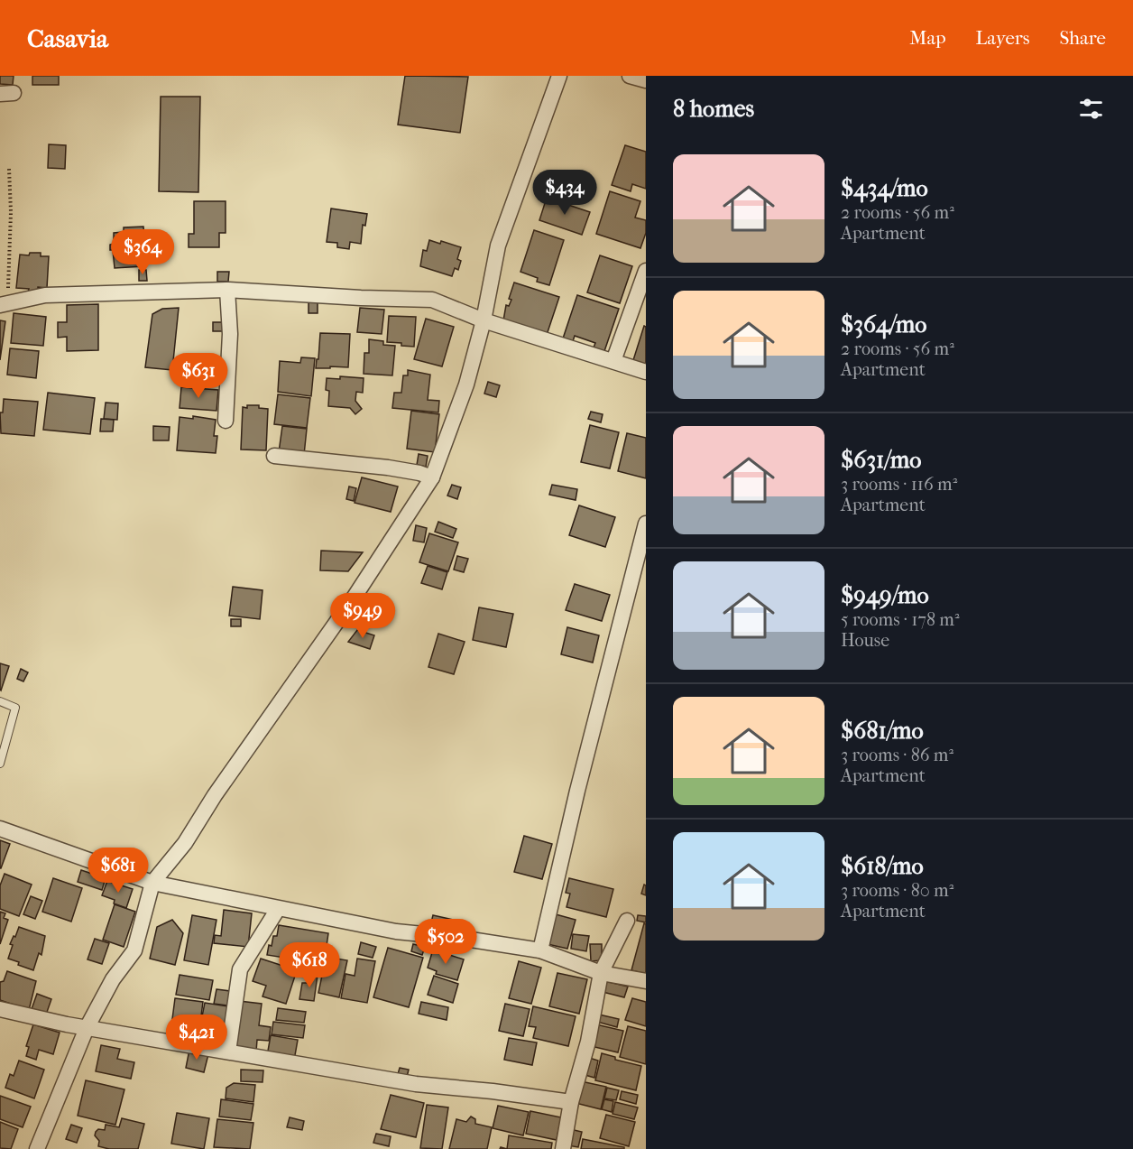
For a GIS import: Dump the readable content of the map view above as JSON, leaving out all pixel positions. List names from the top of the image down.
{
  "page": {
    "header": "Casavia",
    "nav": ["Map", "Layers", "Share"],
    "heading": "8 homes",
    "list": [
      {
        "name": "$434/mo",
        "note": "2 rooms · 56 m² · Apartment"
      },
      {
        "name": "$364/mo",
        "note": "2 rooms · 56 m² · Apartment"
      },
      {
        "name": "$631/mo",
        "note": "3 rooms · 116 m² · Apartment"
      },
      {
        "name": "$949/mo",
        "note": "5 rooms · 178 m² · House"
      },
      {
        "name": "$681/mo",
        "note": "3 rooms · 86 m² · Apartment"
      },
      {
        "name": "$618/mo",
        "note": "3 rooms · 80 m² · Apartment"
      }
    ],
    "price": [
      "$434",
      "$364",
      "$631",
      "$949",
      "$681",
      "$502",
      "$618",
      "$421"
    ]
  }
}
